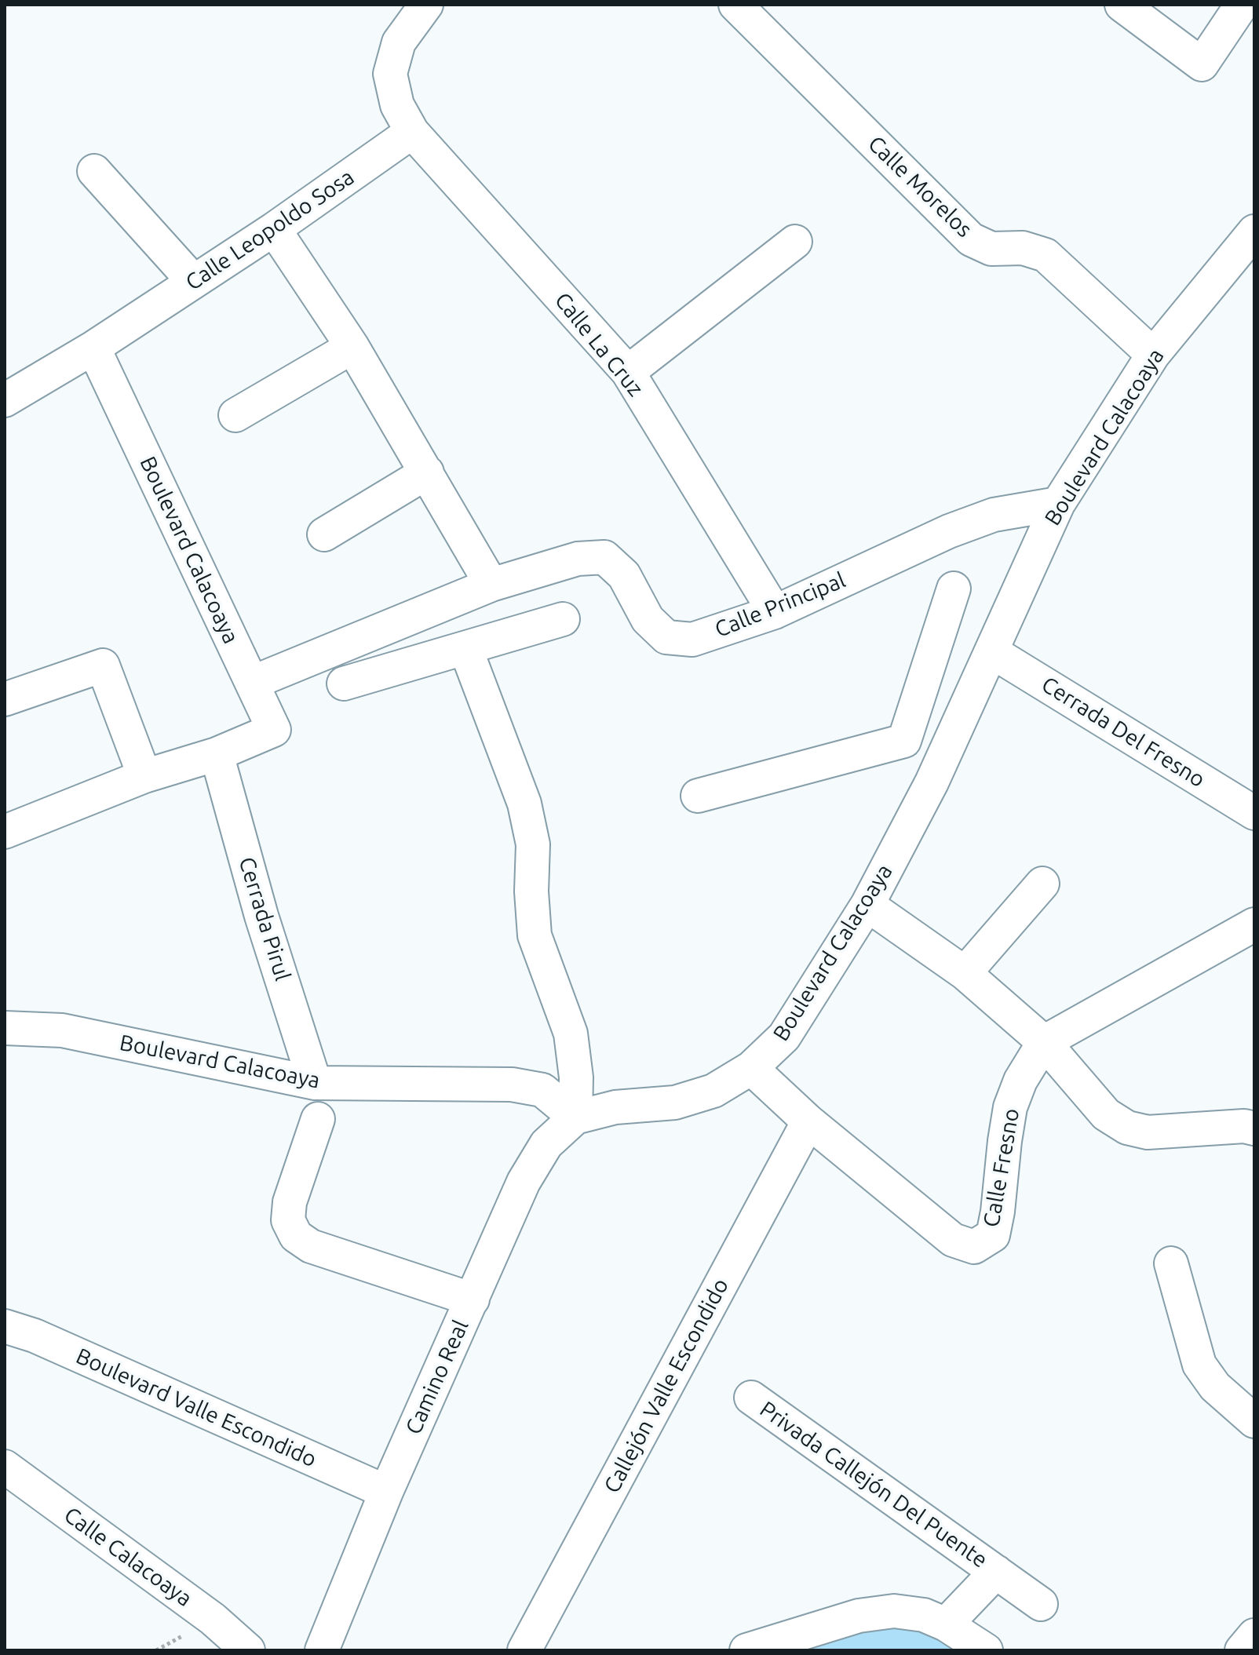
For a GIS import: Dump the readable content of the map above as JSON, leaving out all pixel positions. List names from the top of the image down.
{
  "streets": {
    "street": [
      "Calle Morelos",
      "Calle Leopoldo Sosa",
      "Calle La Cruz",
      "Boulevard Calacoaya",
      "Calle Principal",
      "Cerrada Del Fresno",
      "Cerrada Pirul",
      "Calle Fresno",
      "Camino Real",
      "Callejón Valle Escondido",
      "Boulevard Valle Escondido",
      "Privada Callejón Del Puente",
      "Calle Calacoaya"
    ]
  },
  "crossings": [
    ["Calle Morelos", "Boulevard Calacoaya"],
    ["Calle Leopoldo Sosa", "Calle La Cruz"],
    ["Calle Leopoldo Sosa", "Boulevard Calacoaya"],
    ["Calle La Cruz", "Calle Principal"],
    ["Boulevard Calacoaya", "Calle Principal"],
    ["Boulevard Calacoaya", "Cerrada Del Fresno"],
    ["Boulevard Calacoaya", "Cerrada Pirul"],
    ["Boulevard Calacoaya", "Calle Fresno"],
    ["Boulevard Calacoaya", "Camino Real"],
    ["Calle Fresno", "Callejón Valle Escondido"],
    ["Camino Real", "Boulevard Valle Escondido"]
  ]
}
